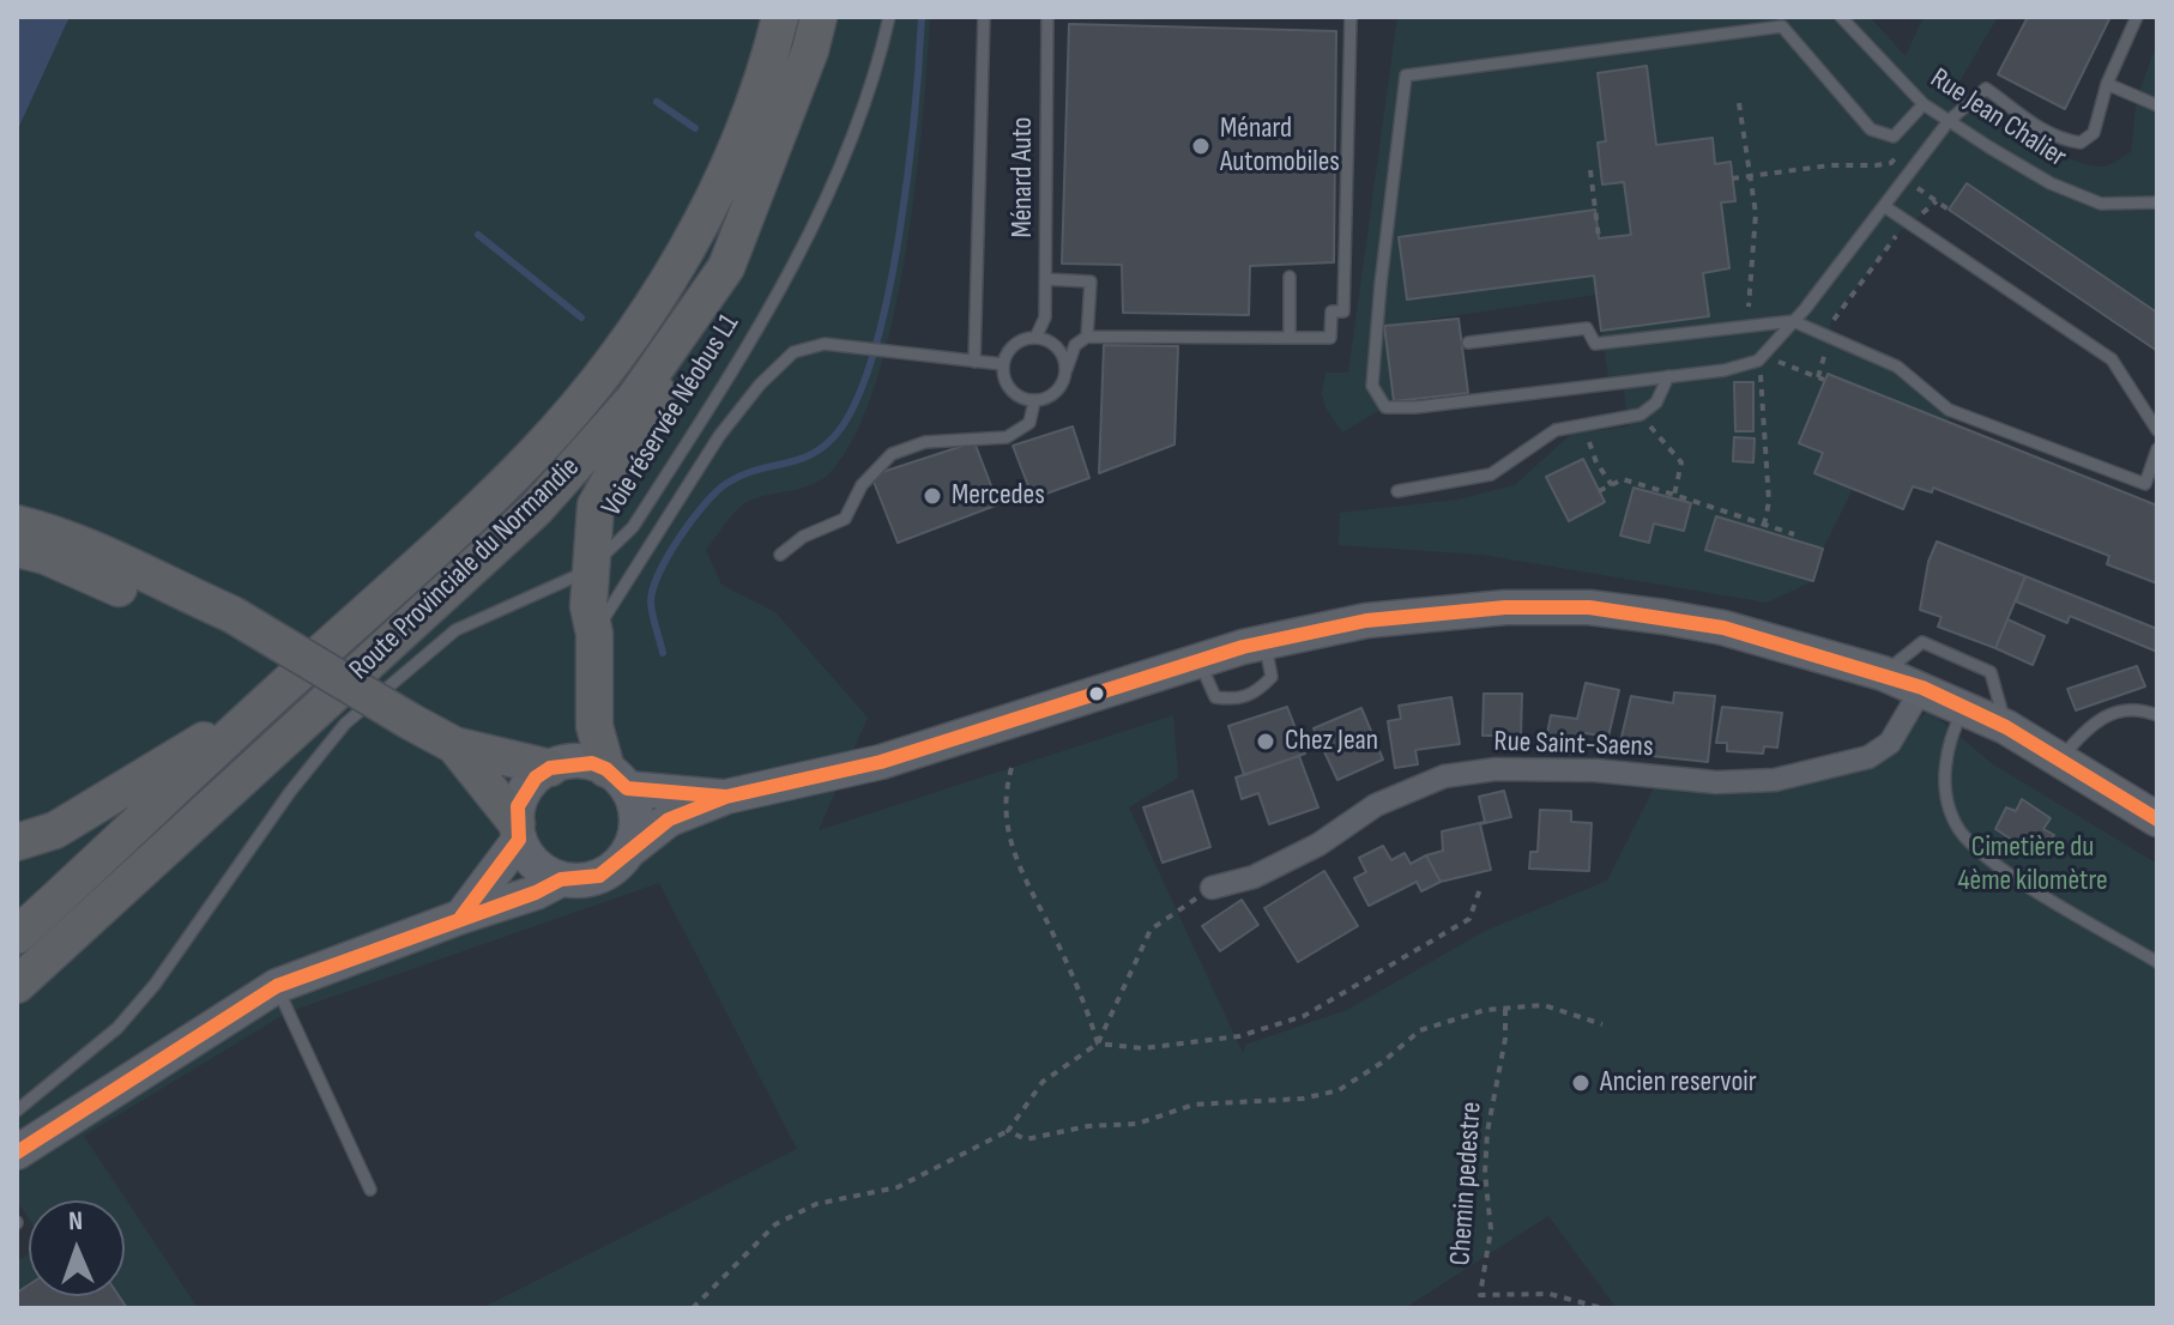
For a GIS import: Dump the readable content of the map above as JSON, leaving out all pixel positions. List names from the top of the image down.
{
  "streets": {
    "highway": ["Route Provinciale du Normandie"],
    "street": ["Rue Saint-Saens"],
    "lane": ["Rue Jean Chalier", "Ménard Auto", "Voie réservée Néobus L1"],
    "path": ["Chemin pedestre"]
  },
  "parks": ["Cimetière du 4ème kilomètre"],
  "places": [
    "Ménard Automobiles",
    "Mercedes",
    "Chez Jean",
    "Ancien reservoir"
  ],
  "north": "top"
}
